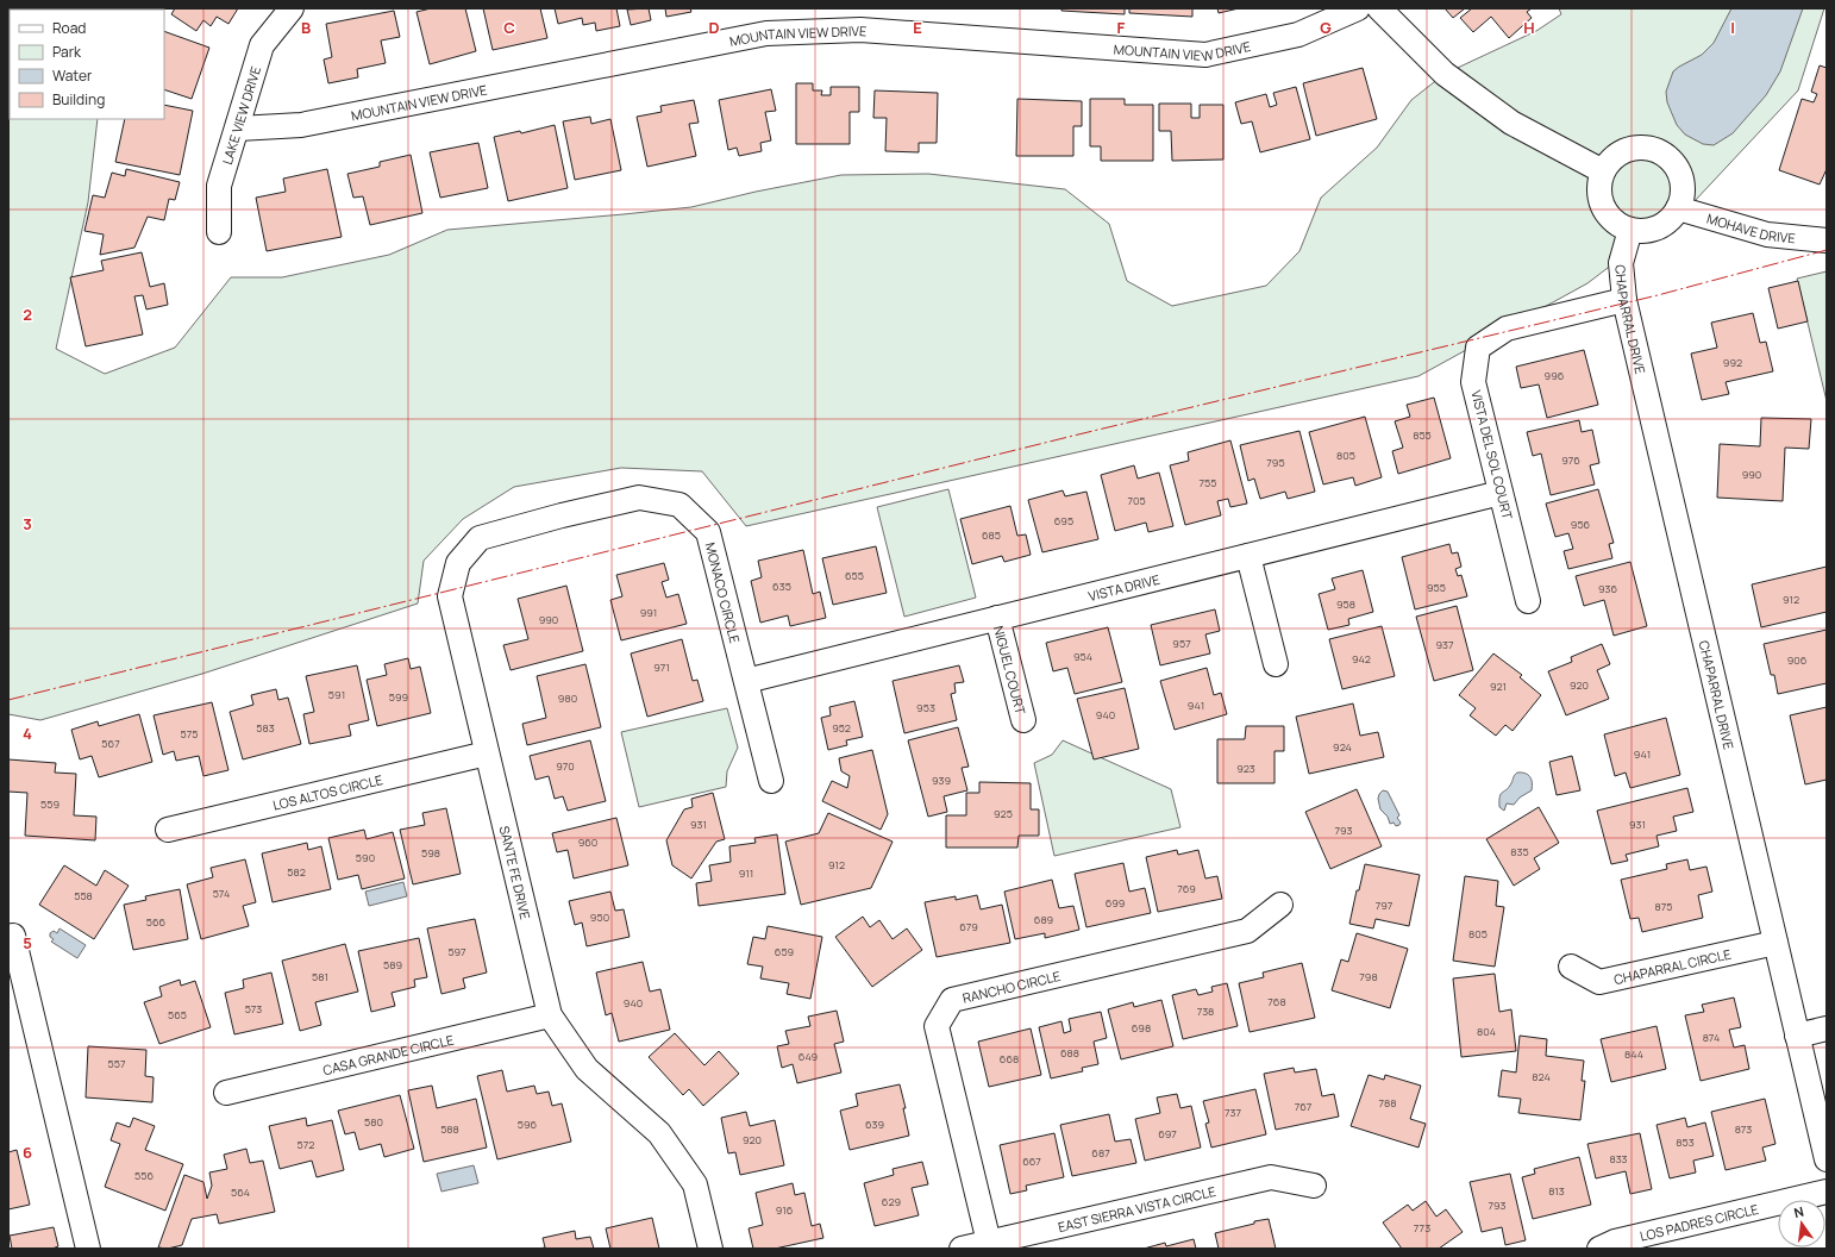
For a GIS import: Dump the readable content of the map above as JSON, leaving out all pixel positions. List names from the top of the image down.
{
  "streets": {
    "street": [
      "MOUNTAIN VIEW DRIVE",
      "LAKE VIEW DRIVE",
      "MOHAVE DRIVE",
      "CHAPARRAL DRIVE",
      "VISTA DEL SOL COURT",
      "VISTA DRIVE",
      "MONACO CIRCLE",
      "NIGUEL COURT",
      "LOS ALTOS CIRCLE",
      "SANTE FE DRIVE",
      "CHAPARRAL CIRCLE",
      "RANCHO CIRCLE",
      "CASA GRANDE CIRCLE",
      "EAST SIERRA VISTA CIRCLE",
      "LOS PADRES CIRCLE"
    ]
  },
  "crossings": [
    ["MOUNTAIN VIEW DRIVE", "LAKE VIEW DRIVE"],
    ["MOHAVE DRIVE", "CHAPARRAL DRIVE"],
    ["CHAPARRAL DRIVE", "VISTA DEL SOL COURT"],
    ["CHAPARRAL DRIVE", "CHAPARRAL CIRCLE"],
    ["VISTA DEL SOL COURT", "VISTA DRIVE"],
    ["VISTA DRIVE", "MONACO CIRCLE"],
    ["VISTA DRIVE", "NIGUEL COURT"],
    ["MONACO CIRCLE", "SANTE FE DRIVE"],
    ["LOS ALTOS CIRCLE", "SANTE FE DRIVE"],
    ["SANTE FE DRIVE", "CASA GRANDE CIRCLE"],
    ["RANCHO CIRCLE", "EAST SIERRA VISTA CIRCLE"]
  ],
  "house_numbers": [
    "992",
    "996",
    "855",
    "805",
    "976",
    "795",
    "990",
    "755",
    "705",
    "695",
    "956",
    "685",
    "655",
    "635",
    "955",
    "936",
    "912",
    "958",
    "991",
    "990",
    "957",
    "937",
    "954",
    "942",
    "906",
    "971",
    "920",
    "921",
    "591",
    "599",
    "980",
    "941",
    "953",
    "940",
    "583",
    "952",
    "575",
    "567",
    "924",
    "941",
    "970",
    "923",
    "939",
    "559",
    "925",
    "931",
    "931",
    "793",
    "960",
    "835",
    "598",
    "590",
    "912",
    "582",
    "911",
    "769",
    "574",
    "558",
    "699",
    "797",
    "875",
    "950",
    "689",
    "566",
    "679",
    "805",
    "597",
    "659",
    "589",
    "581",
    "798",
    "768",
    "940",
    "573",
    "738",
    "565",
    "698",
    "804",
    "874",
    "688",
    "844",
    "649",
    "668",
    "557",
    "824",
    "788",
    "767",
    "737",
    "580",
    "596",
    "639",
    "588",
    "873",
    "697",
    "920",
    "853",
    "572",
    "687",
    "833",
    "667",
    "556",
    "813",
    "564",
    "629",
    "793",
    "916",
    "773"
  ],
  "legend": [
    "Road",
    "Park",
    "Water",
    "Building"
  ],
  "north": "top",
  "grid": {
    "columns": [
      "B",
      "C",
      "D",
      "E",
      "F",
      "G",
      "H",
      "I"
    ],
    "rows": [
      "2",
      "3",
      "4",
      "5",
      "6"
    ]
  }
}
